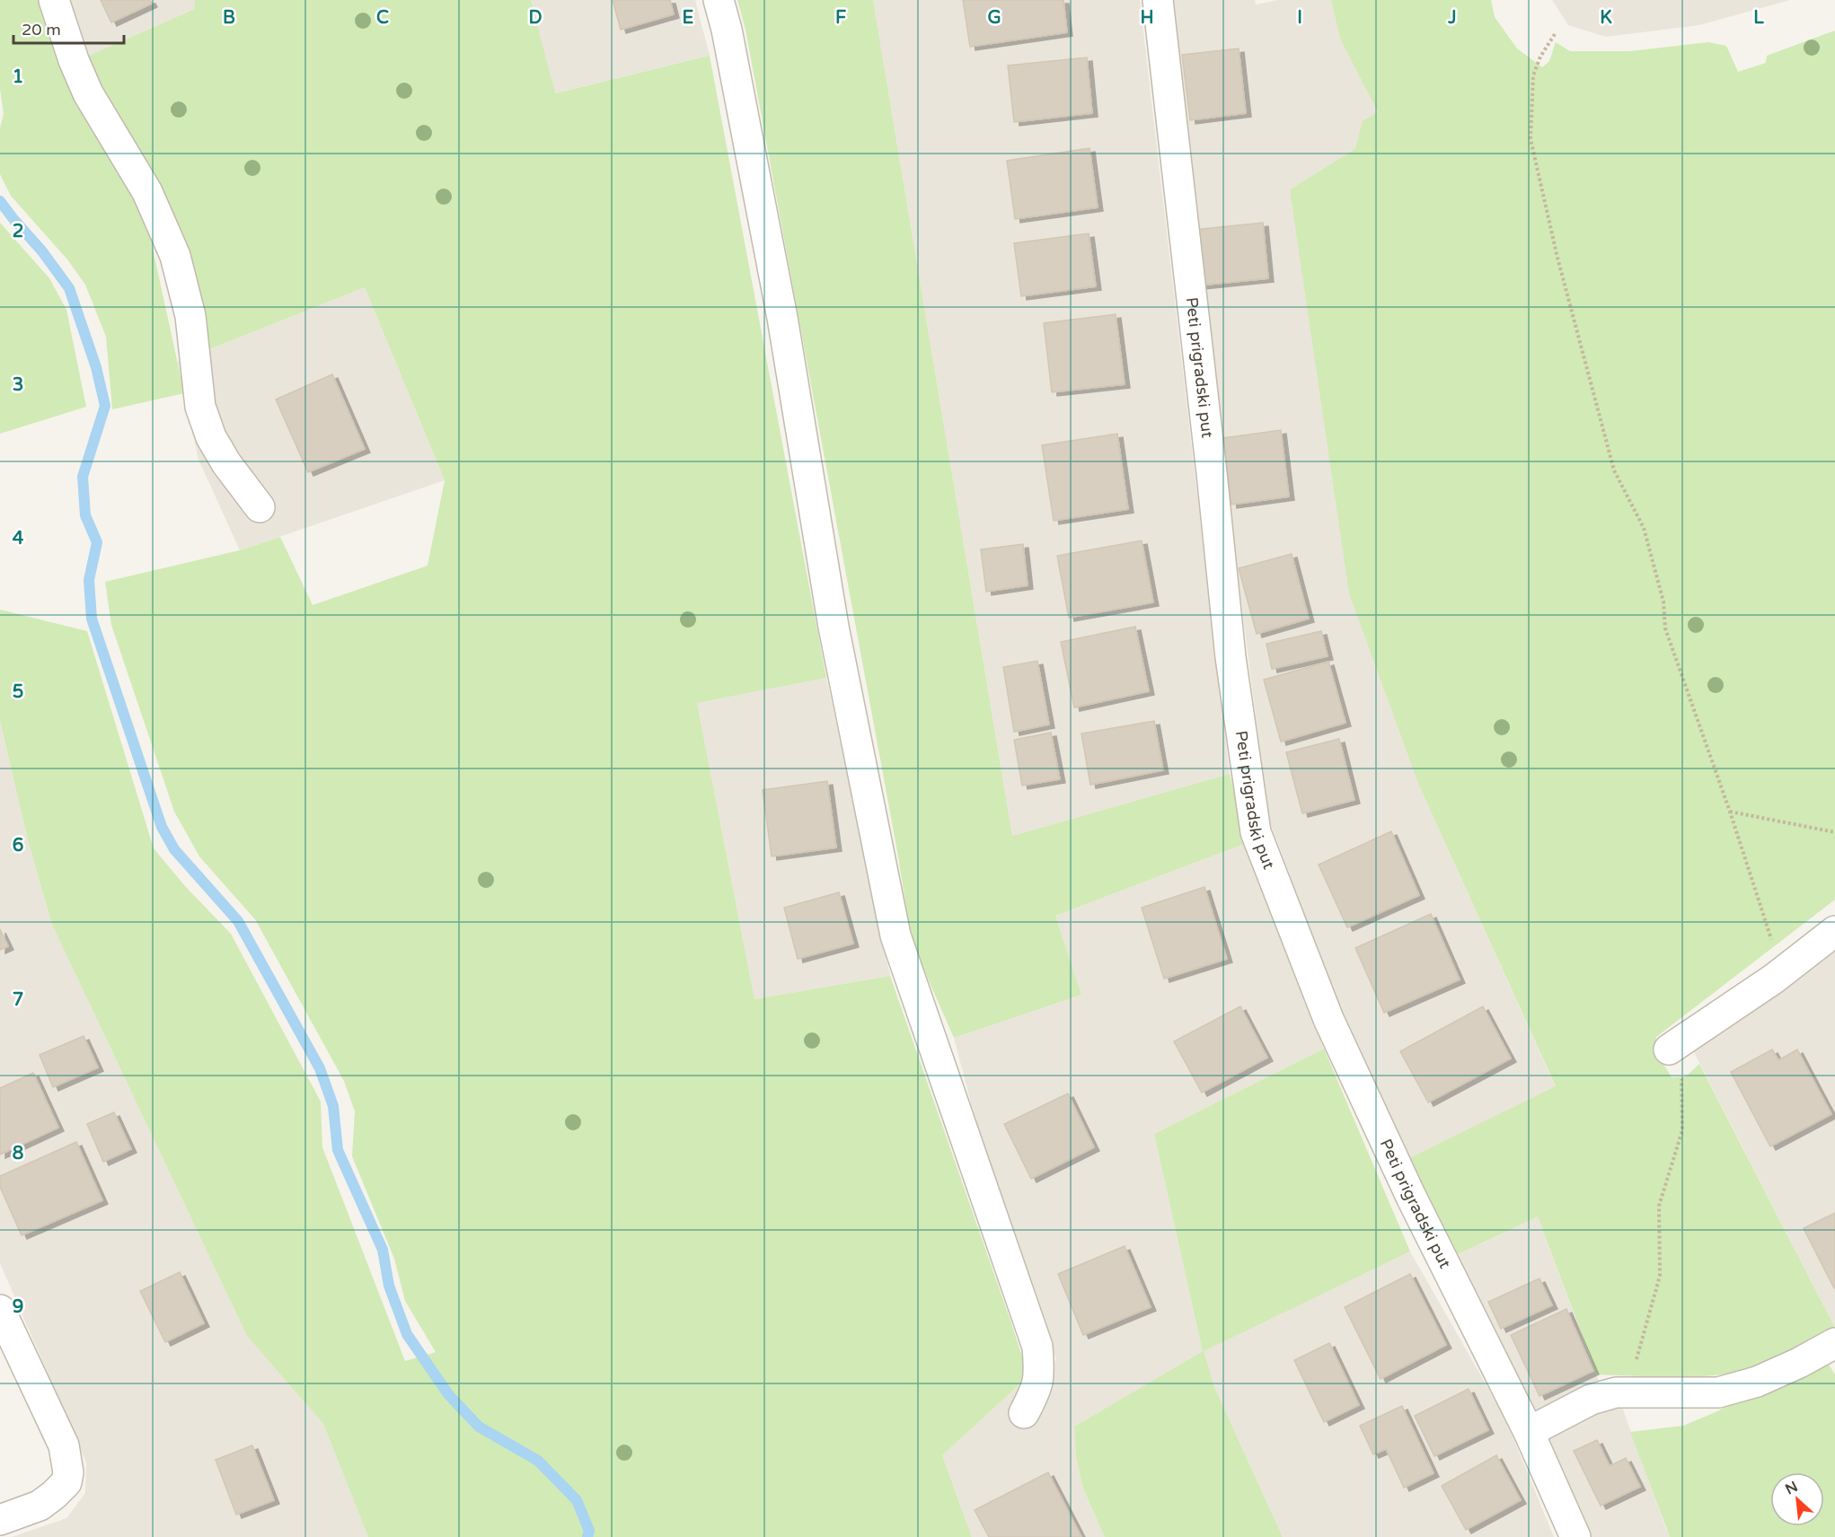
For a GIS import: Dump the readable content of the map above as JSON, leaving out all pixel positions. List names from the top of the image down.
{
  "streets": {
    "street": ["Peti prigradski put"]
  },
  "scale_bar": "20 m",
  "north": "top left",
  "grid": {
    "columns": [
      "B",
      "C",
      "D",
      "E",
      "F",
      "G",
      "H",
      "I",
      "J",
      "K",
      "L"
    ],
    "rows": [
      "1",
      "2",
      "3",
      "4",
      "5",
      "6",
      "7",
      "8",
      "9"
    ]
  }
}
